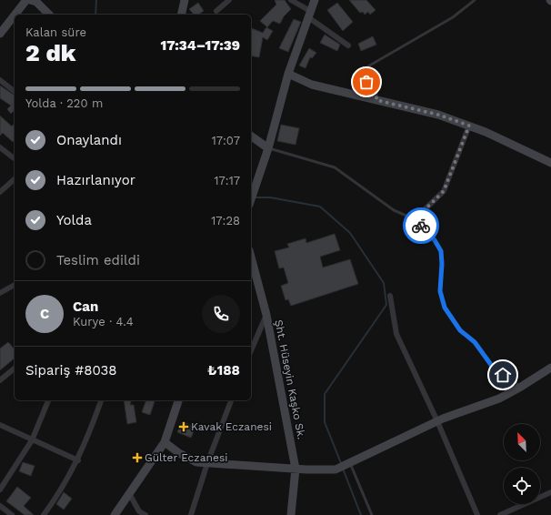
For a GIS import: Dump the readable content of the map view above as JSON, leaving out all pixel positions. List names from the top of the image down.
{
  "streets": {
    "street": ["Şht. Hüseyin Kaşko Sk."]
  },
  "places": {
    "health": ["Kavak Eczanesi", "Gülter Eczanesi"]
  },
  "north": "top left",
  "page": {
    "heading": ["2 dk", "Kalan süre", "17:34–17:39"],
    "panel": [
      "Can",
      "Kurye · 4.4",
      "Sipariş #8038",
      "₺188"
    ],
    "bar": "Yolda · 220 m",
    "list": [
      ["Onaylandı", "17:07"],
      ["Hazırlanıyor", "17:17"],
      ["Yolda", "17:28"],
      "Teslim edildi"
    ],
    "round": "C"
  }
}
